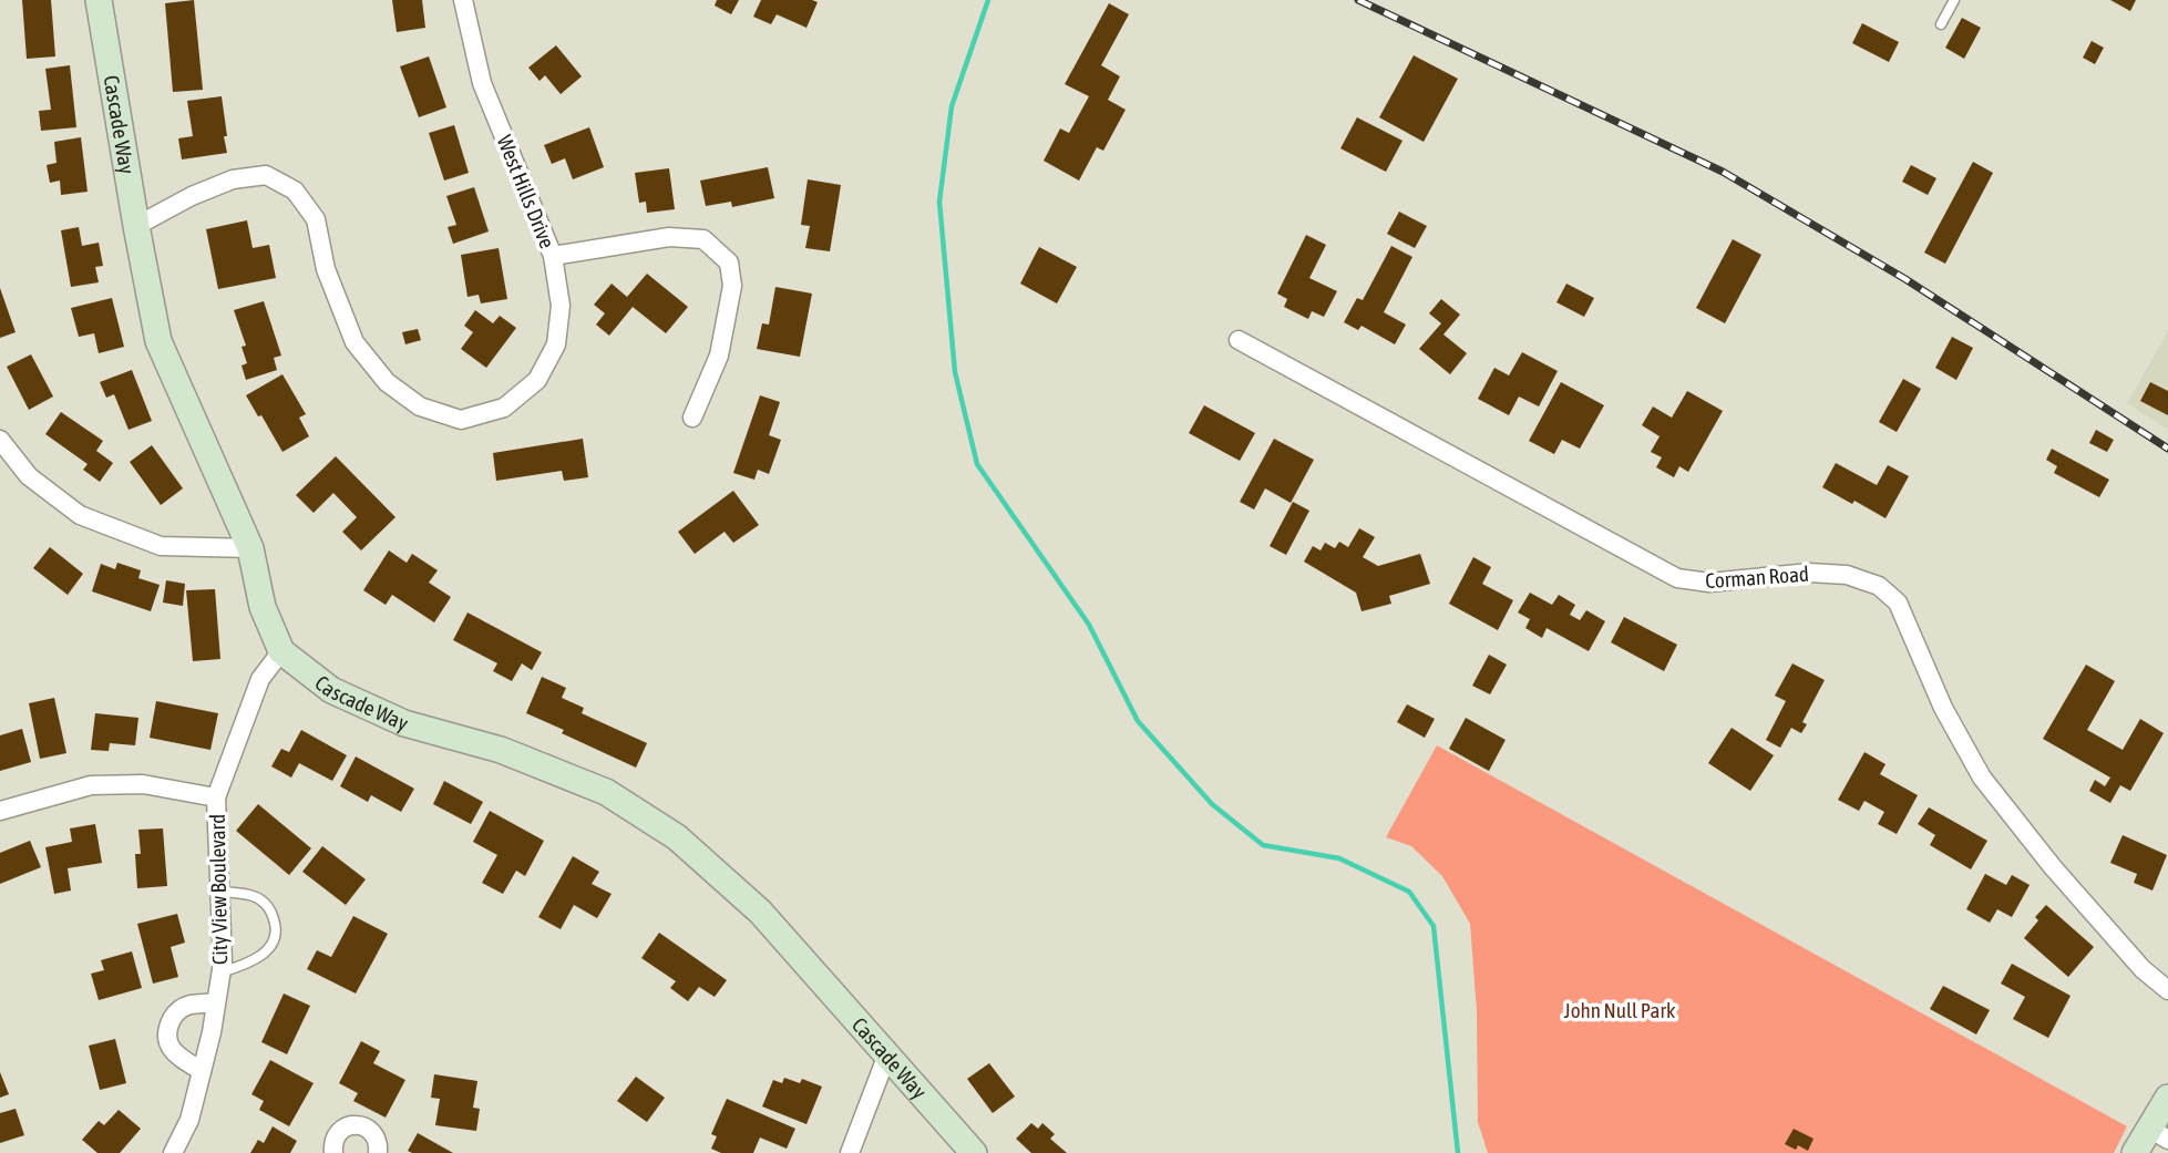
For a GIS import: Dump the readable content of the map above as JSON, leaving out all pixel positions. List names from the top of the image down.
{
  "streets": {
    "street": [
      "Cascade Way",
      "West Hills Drive",
      "Corman Road",
      "City View Boulevard"
    ]
  },
  "crossings": [
    ["Cascade Way", "West Hills Drive"],
    ["Cascade Way", "City View Boulevard"]
  ],
  "parks": ["John Null Park"]
}
